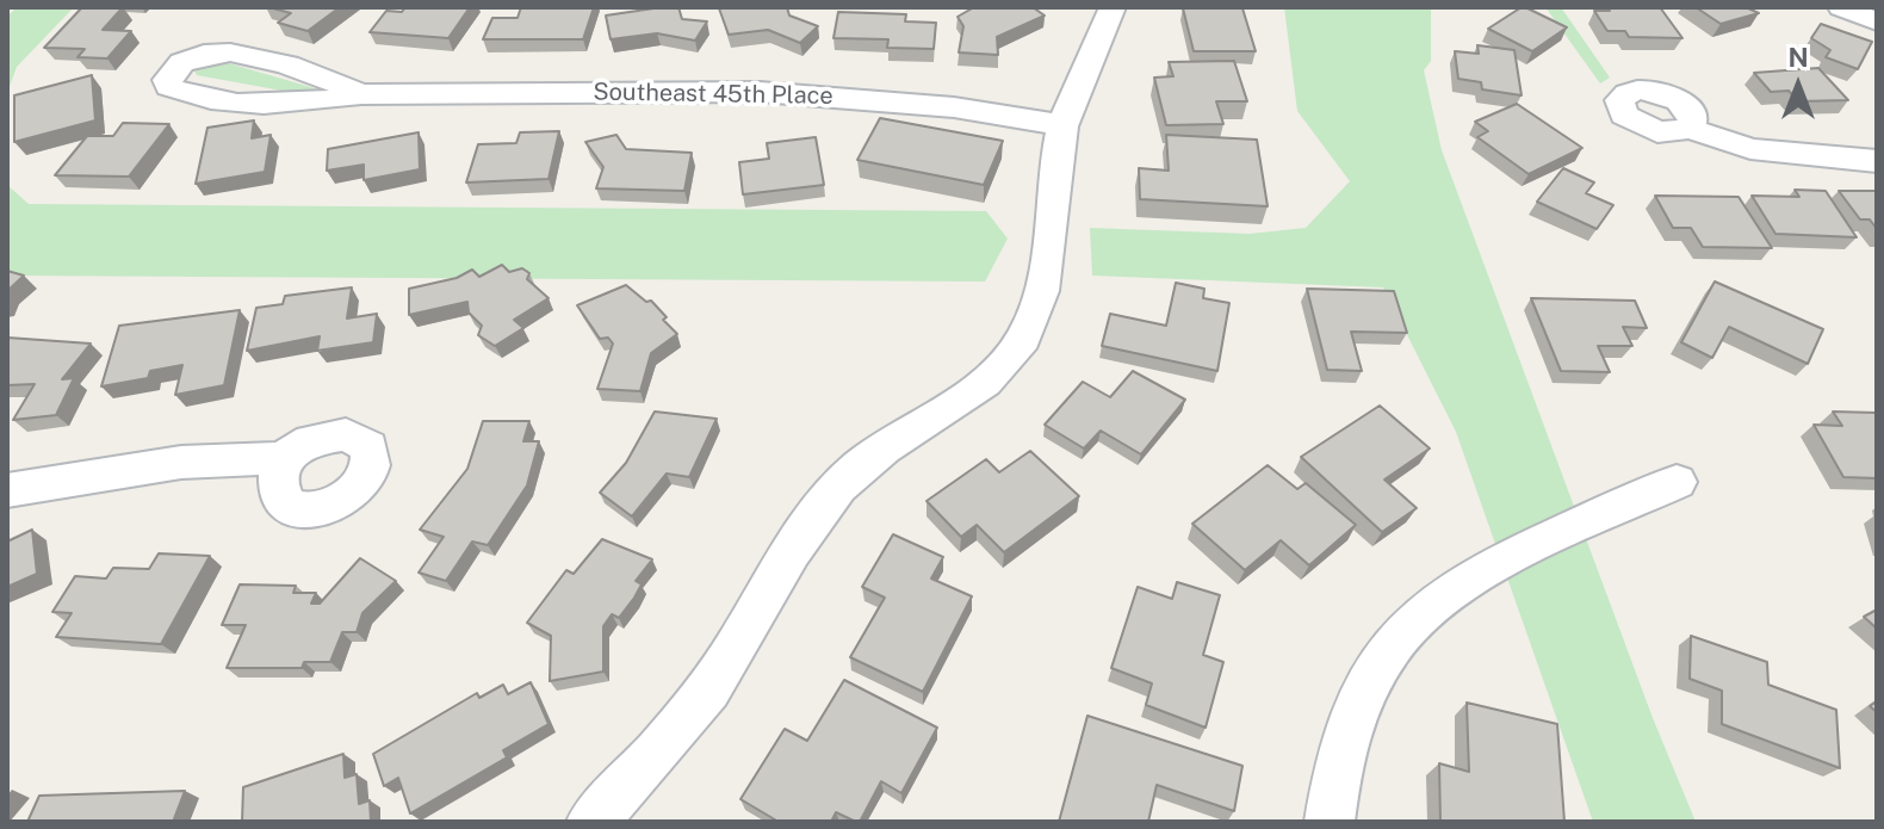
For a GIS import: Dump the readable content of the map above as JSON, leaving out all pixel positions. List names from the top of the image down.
{
  "streets": {
    "street": ["Southeast 45th Place"]
  },
  "north": "top"
}
